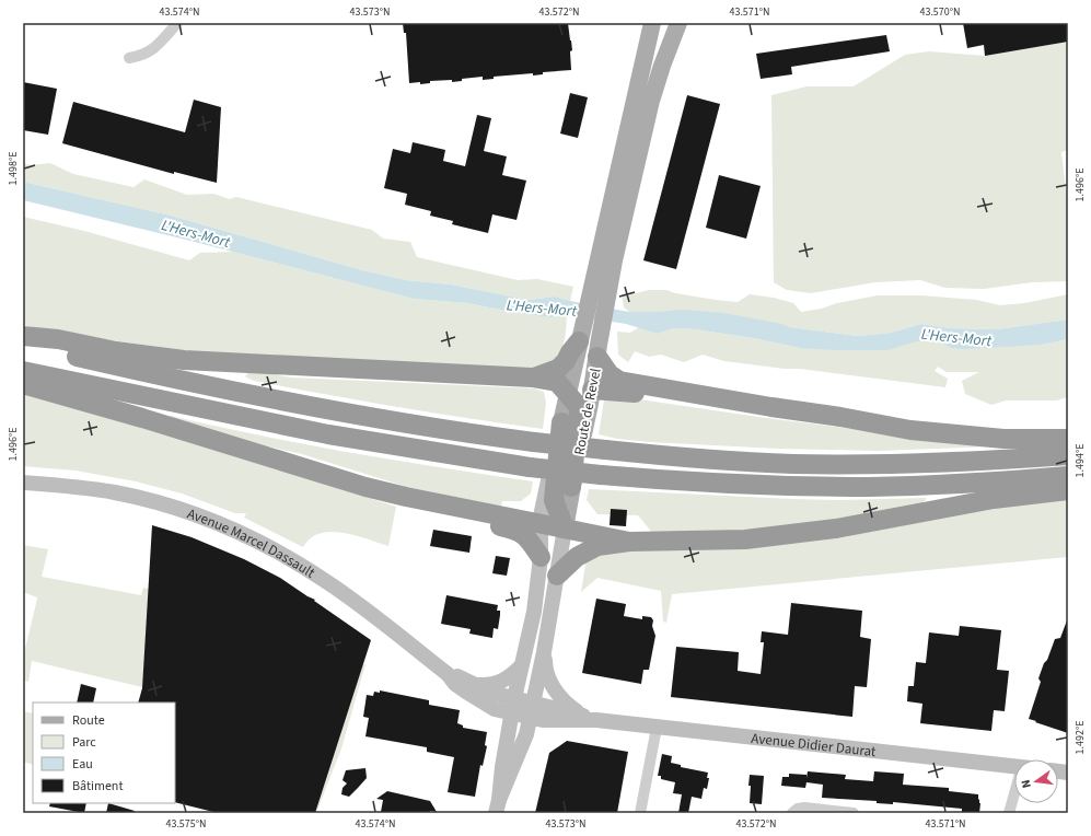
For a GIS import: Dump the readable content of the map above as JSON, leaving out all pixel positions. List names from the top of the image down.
{
  "streets": {
    "main road": ["Route de Revel", "Avenue Marcel Dassault", "Avenue Didier Daurat"]
  },
  "crossings": [
    ["Route de Revel", "Avenue Marcel Dassault"],
    ["Route de Revel", "Avenue Didier Daurat"],
    ["Avenue Marcel Dassault", "Avenue Didier Daurat"]
  ],
  "water": ["L'Hers-Mort"],
  "legend": [
    "Route",
    "Parc",
    "Eau",
    "Bâtiment"
  ],
  "north": "left",
  "coordinates": [
    "43.574°N",
    "43.573°N",
    "43.572°N",
    "43.571°N",
    "43.570°N",
    "1.498°E",
    "1.496°E",
    "1.494°E",
    "1.492°E",
    "43.575°N"
  ]
}
